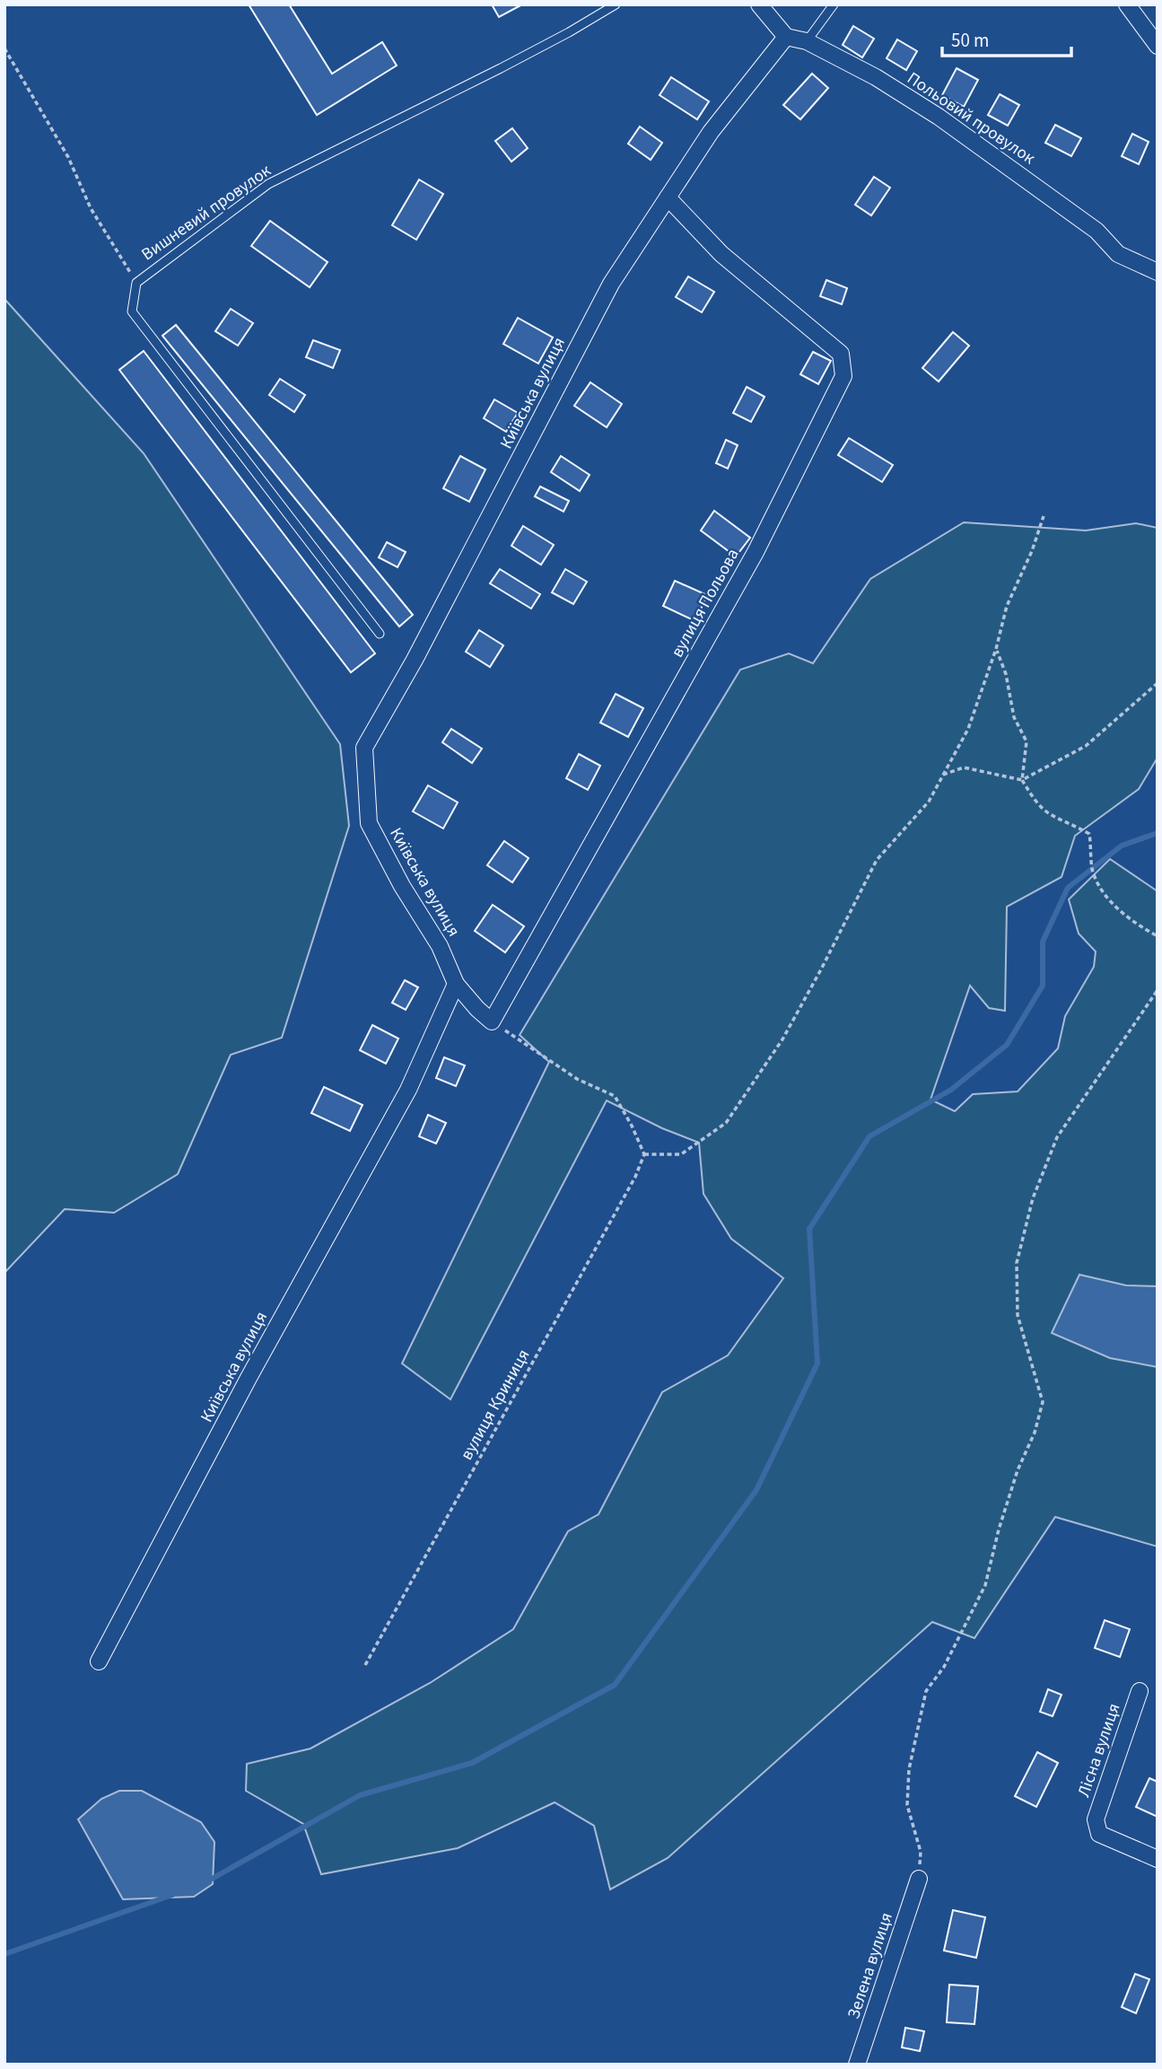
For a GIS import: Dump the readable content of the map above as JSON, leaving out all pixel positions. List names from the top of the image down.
{
  "streets": {
    "street": [
      "Польовий провулок",
      "Київська вулиця",
      "вулиця Польова",
      "Лісна вулиця",
      "Зелена вулиця"
    ],
    "lane": ["Вишневий провулок"],
    "path": ["вулиця Криниця"]
  },
  "crossings": [
    ["Польовий провулок", "Київська вулиця"],
    ["Київська вулиця", "вулиця Польова"]
  ],
  "scale_bar": "50 m"
}
